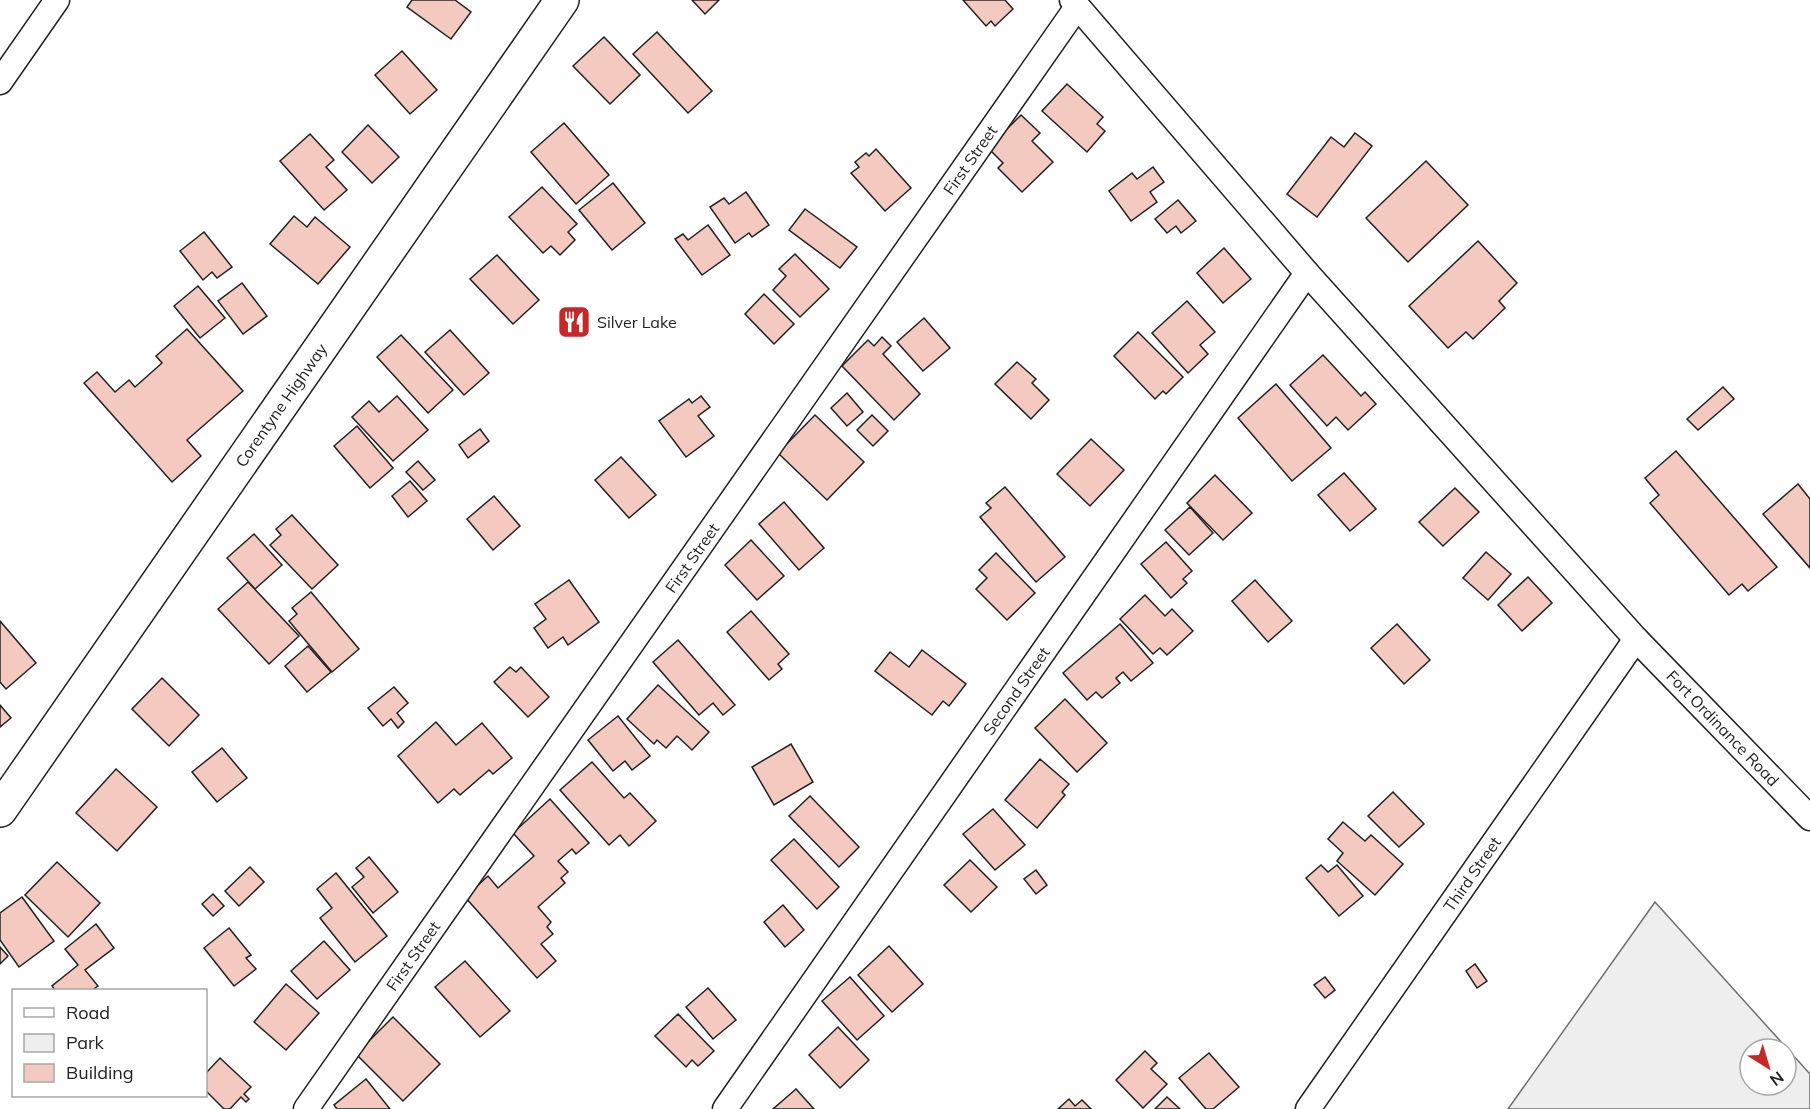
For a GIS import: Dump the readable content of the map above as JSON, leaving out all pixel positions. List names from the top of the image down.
{
  "streets": {
    "main road": ["Corentyne Highway"],
    "street": [
      "First Street",
      "Second Street",
      "Fort Ordinance Road",
      "Third Street"
    ]
  },
  "crossings": [
    ["First Street", "Fort Ordinance Road"],
    ["Second Street", "Fort Ordinance Road"],
    ["Fort Ordinance Road", "Third Street"]
  ],
  "places": {
    "restaurant": ["Silver Lake"]
  },
  "legend": ["Road", "Park", "Building"],
  "north": "bottom right"
}
